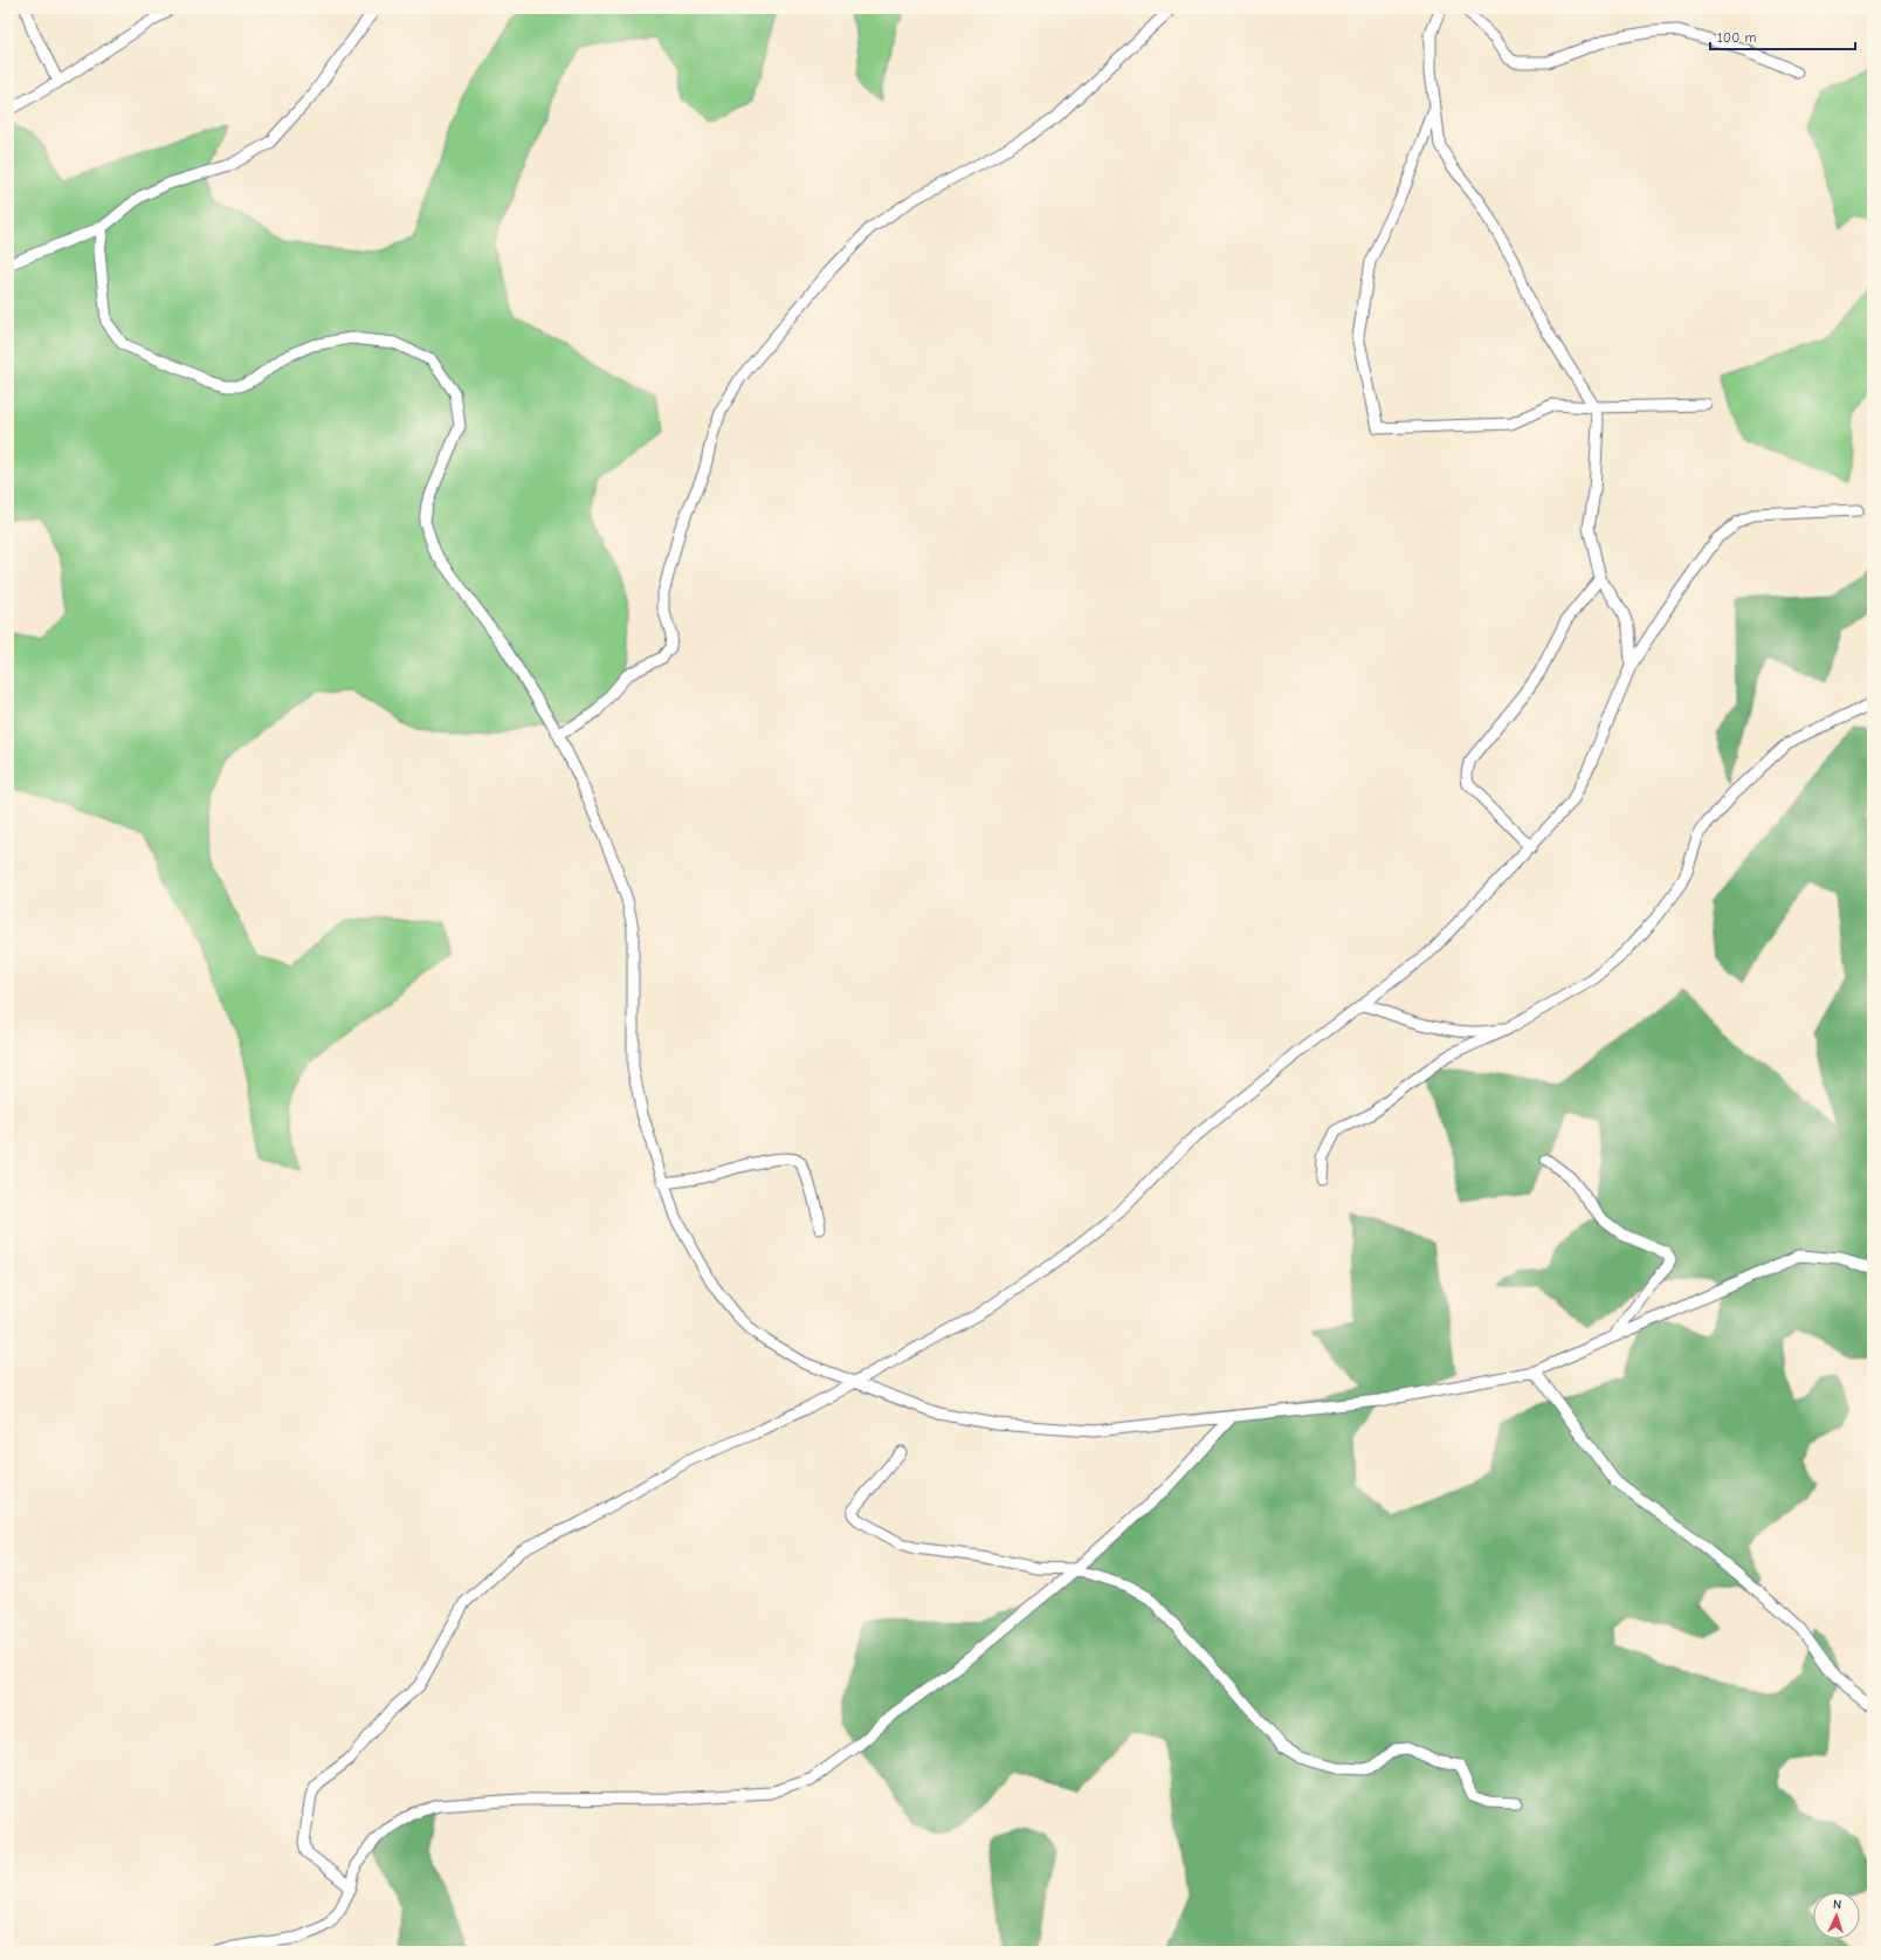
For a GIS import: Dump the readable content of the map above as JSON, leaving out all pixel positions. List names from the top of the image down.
{
  "scale_bar": "100 m",
  "north": "top"
}
